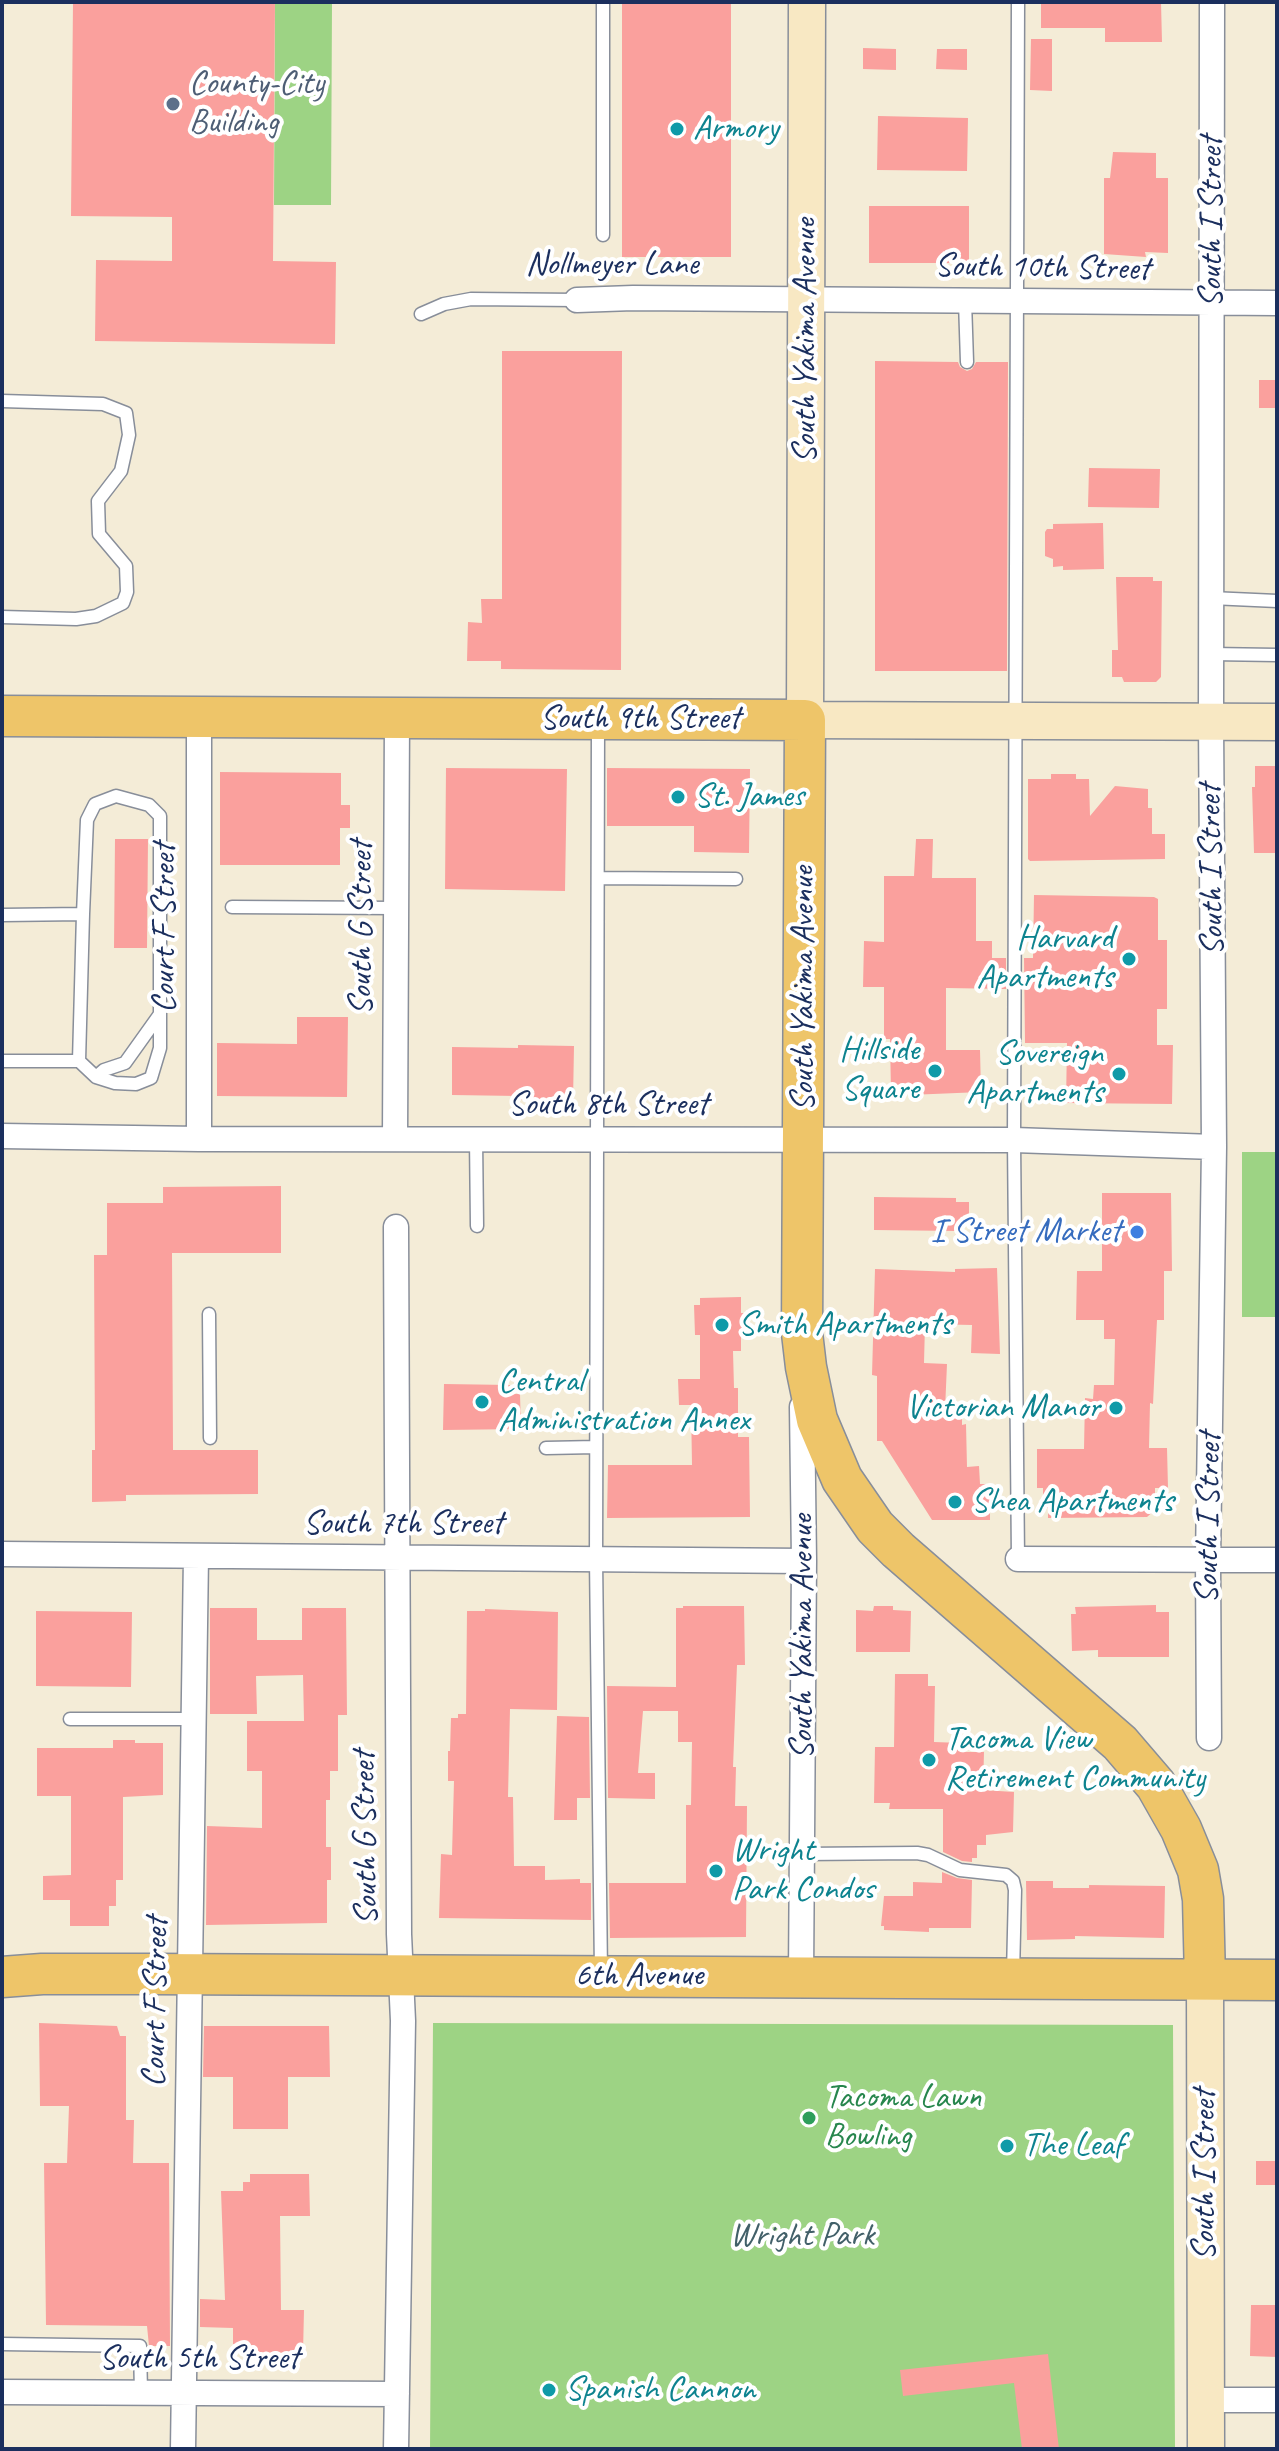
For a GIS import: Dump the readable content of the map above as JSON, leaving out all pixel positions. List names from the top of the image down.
{
  "streets": {
    "main road": [
      "South I Street",
      "South Yakima Avenue",
      "South 9th Street",
      "6th Avenue"
    ],
    "street": [
      "Nollmeyer Lane",
      "South 10th Street",
      "Court F Street",
      "South G Street",
      "South 8th Street",
      "South 7th Street",
      "South 5th Street"
    ]
  },
  "crossings": [
    ["South I Street", "South 10th Street"],
    ["South I Street", "South Yakima Avenue"],
    ["South I Street", "South 9th Street"],
    ["South I Street", "South 8th Street"],
    ["South I Street", "6th Avenue"],
    ["Nollmeyer Lane", "South 10th Street"],
    ["Nollmeyer Lane", "South Yakima Avenue"],
    ["South 10th Street", "South Yakima Avenue"],
    ["South Yakima Avenue", "South 9th Street"],
    ["South Yakima Avenue", "South 8th Street"],
    ["South Yakima Avenue", "South 7th Street"],
    ["South Yakima Avenue", "6th Avenue"],
    ["South 9th Street", "Court F Street"],
    ["South 9th Street", "South G Street"],
    ["Court F Street", "South 8th Street"],
    ["Court F Street", "South 7th Street"],
    ["Court F Street", "6th Avenue"],
    ["Court F Street", "South 5th Street"],
    ["South G Street", "South 8th Street"],
    ["South G Street", "South 7th Street"],
    ["South G Street", "6th Avenue"],
    ["South G Street", "South 5th Street"]
  ],
  "parks": ["Wright Park"],
  "places": [
    "County-City Building",
    "Armory",
    "St. James",
    "Harvard Apartments",
    "Hillside Square",
    "Sovereign Apartments",
    "I Street Market",
    "Smith Apartments",
    "Central Administration Annex",
    "Victorian Manor",
    "Shea Apartments",
    "Tacoma View Retirement Community",
    "Wright Park Condos",
    "Tacoma Lawn Bowling",
    "The Leaf",
    "Spanish Cannon"
  ]
}
